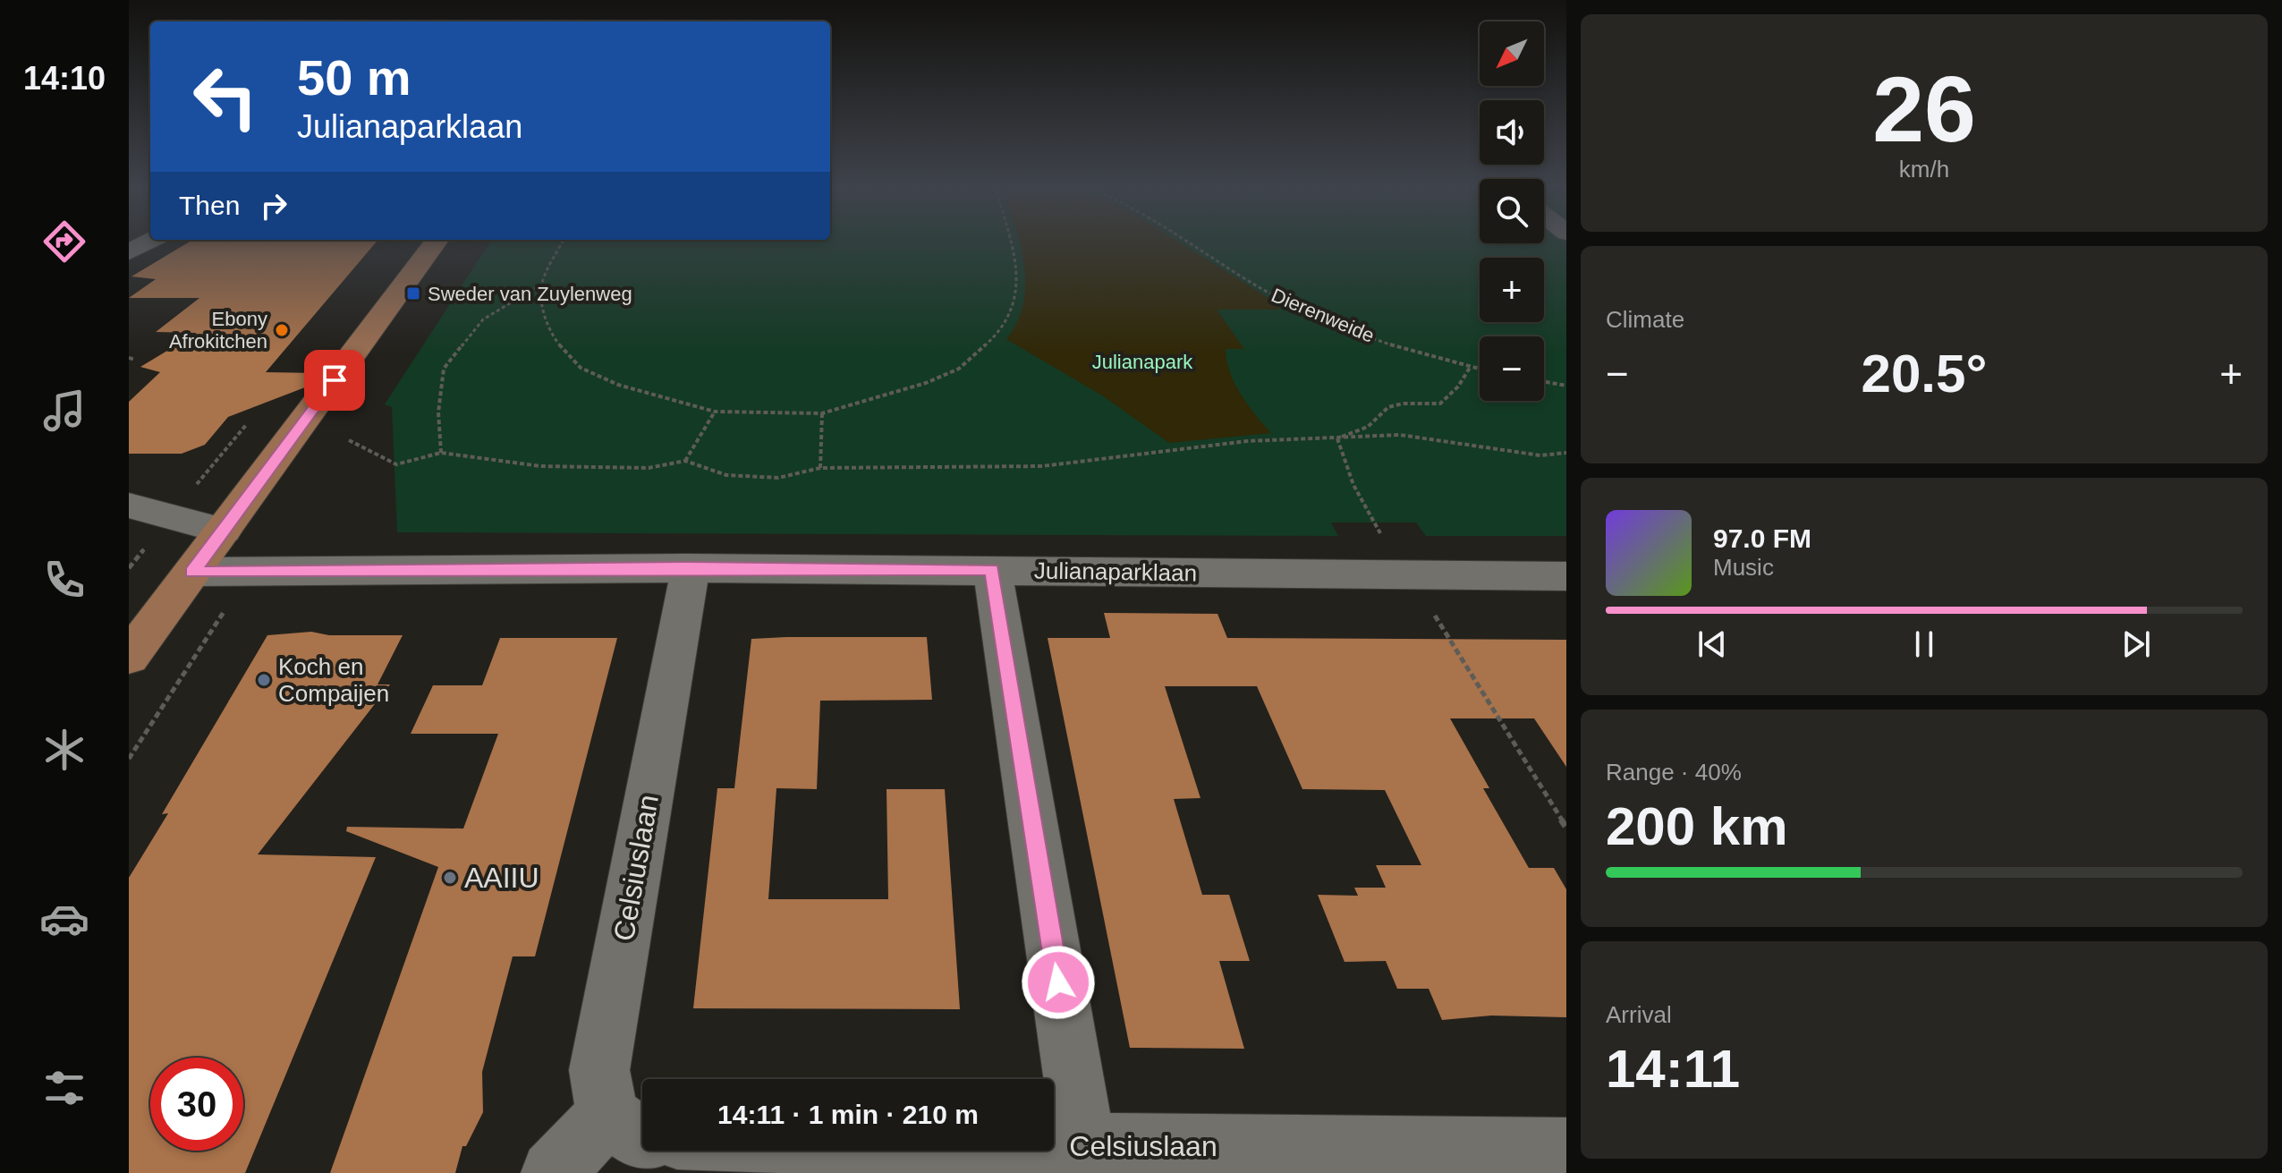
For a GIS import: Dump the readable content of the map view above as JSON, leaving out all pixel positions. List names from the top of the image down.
{
  "streets": {
    "street": ["Julianaparklaan", "Celsiuslaan"],
    "path": ["Dierenweide"]
  },
  "crossings": [
    ["Julianaparklaan", "Celsiuslaan"]
  ],
  "parks": ["Julianapark"],
  "places": {
    "transit": ["Sweder van Zuylenweg"],
    "other": ["Ebony Afrokitchen", "Koch en Compaijen", "AAIIU"]
  },
  "north": "bottom left",
  "page": {
    "tabs": "14:10",
    "tile": [
      ["26", "km/h"],
      "Climate",
      ["Range · 40%", "200 km"],
      ["Arrival", "14:11"]
    ],
    "map_buttons": ["+", "−"],
    "turn": ["50 m", "Julianaparklaan"],
    "then": "Then",
    "heat": ["−", "20.5°", "+"],
    "song": ["97.0 FM", "Music"],
    "limit": "30",
    "trip": "14:11 · 1 min · 210 m"
  }
}
